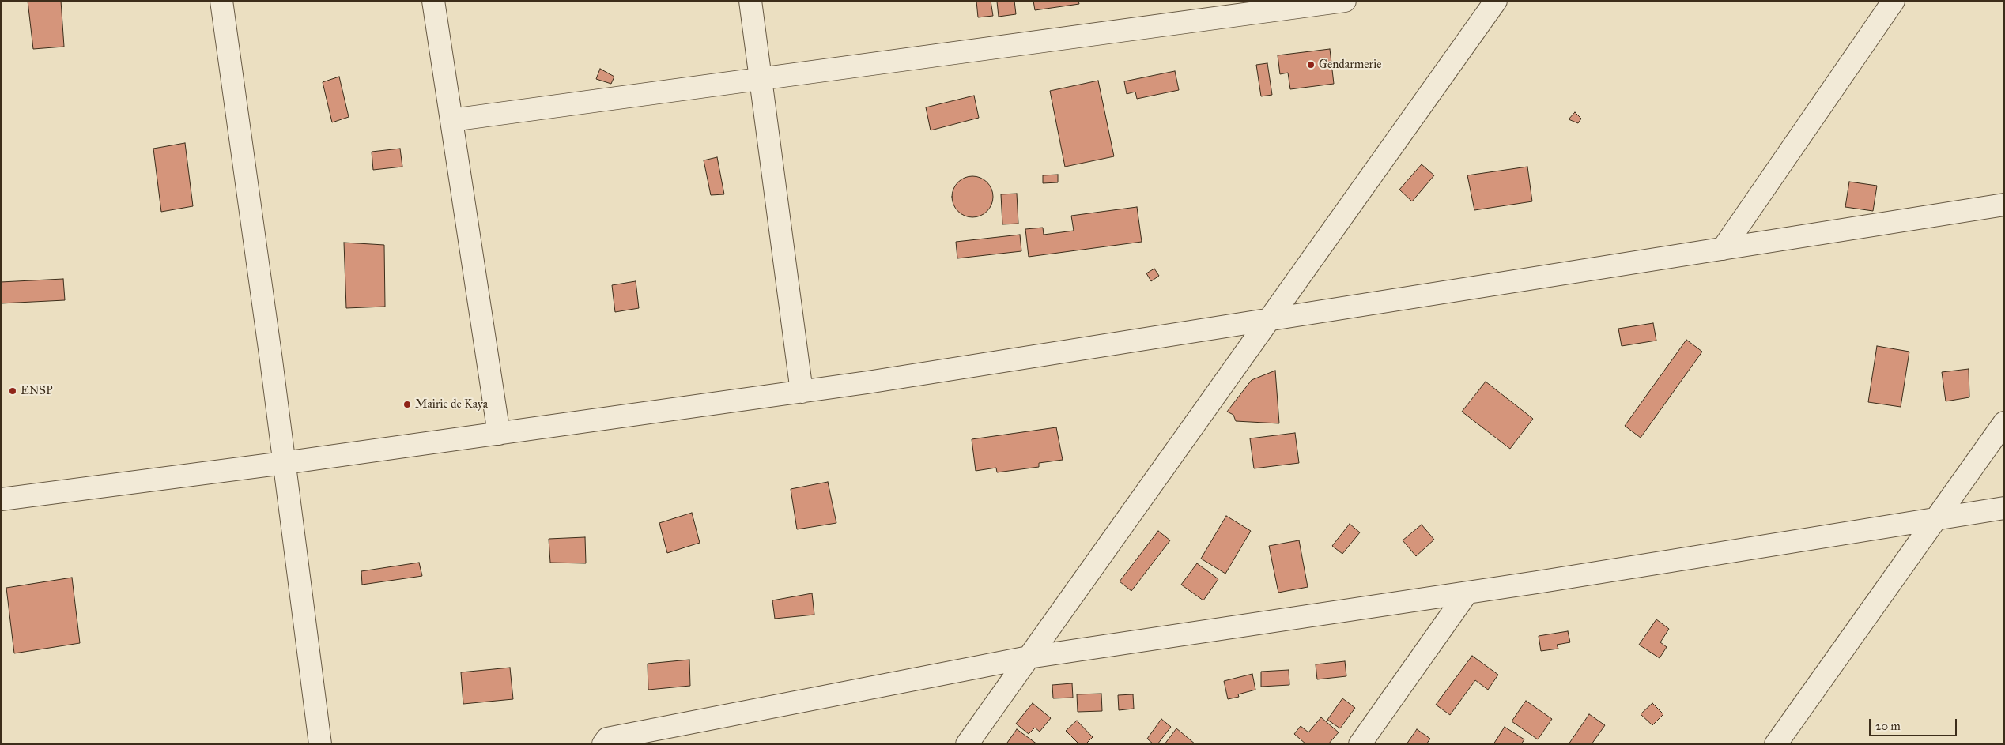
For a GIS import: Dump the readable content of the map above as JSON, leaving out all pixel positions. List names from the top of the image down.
{
  "places": ["Gendarmerie", "ENSP", "Mairie de Kaya"],
  "scale_bar": "20 m"
}
